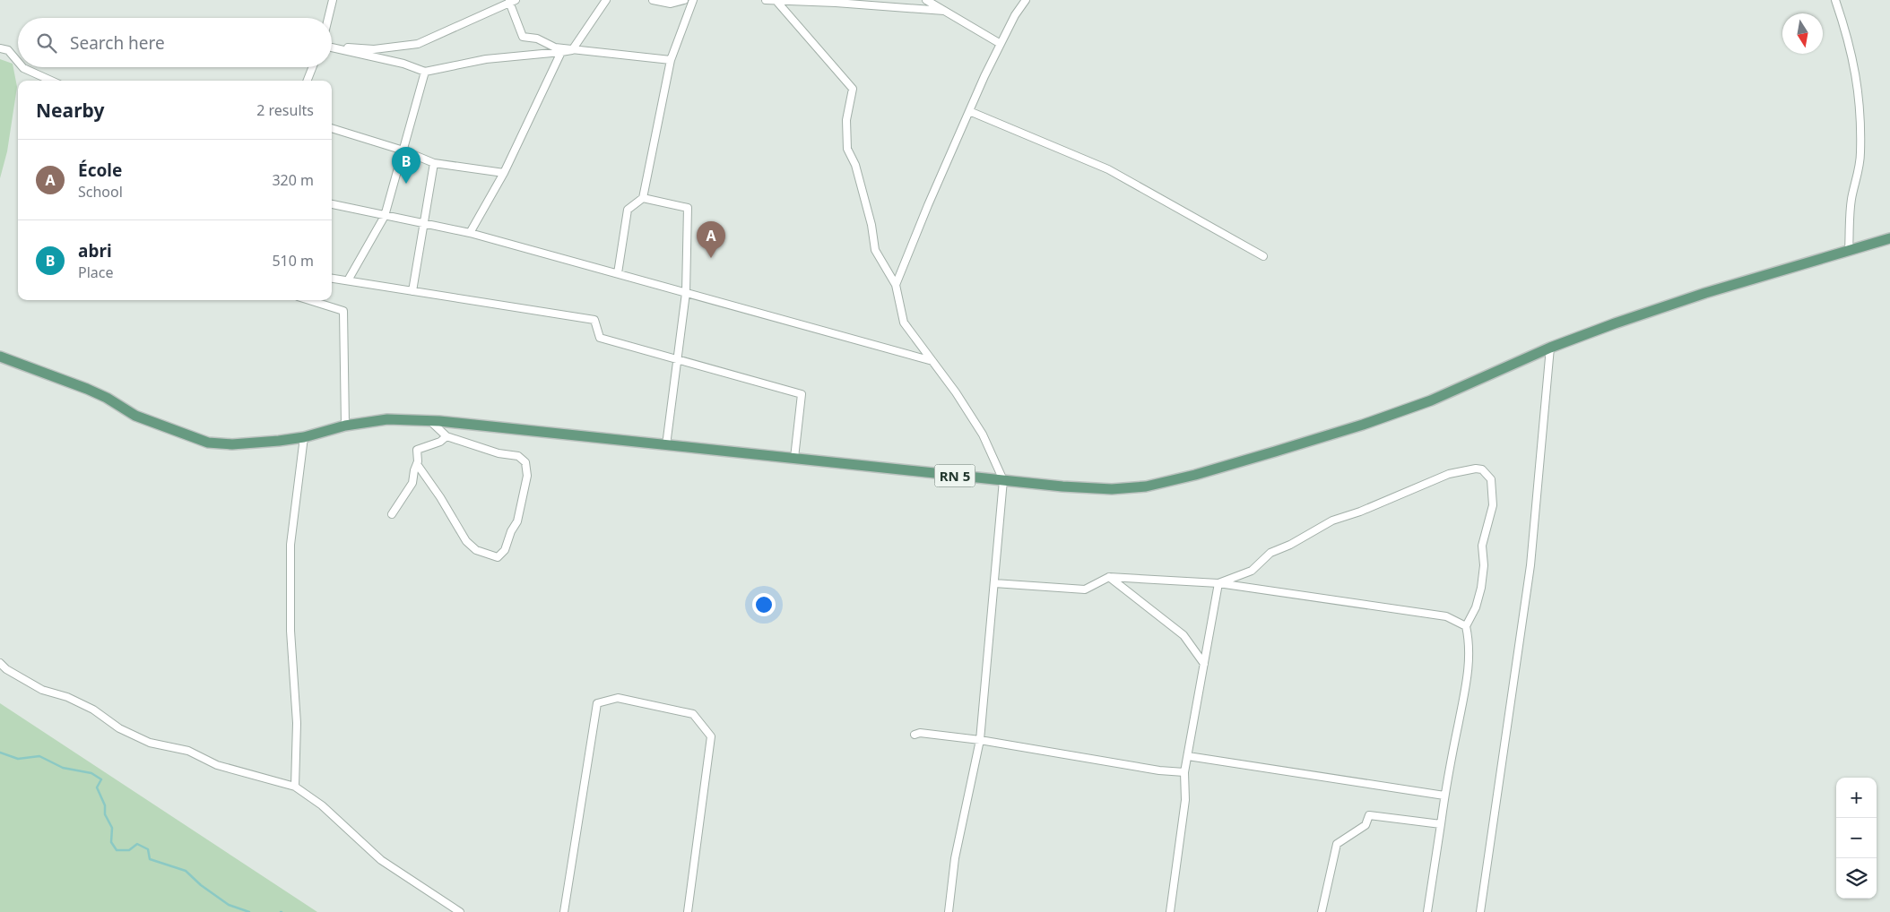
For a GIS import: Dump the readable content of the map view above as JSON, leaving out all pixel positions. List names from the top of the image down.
{
  "streets": {
    "main road": ["RN 5"]
  },
  "north": "bottom",
  "page": {
    "search": "Search here",
    "heading": ["Nearby", "2 results"],
    "list": [
      {
        "mark": "A",
        "name": "École",
        "note": "School",
        "value": "320 m"
      },
      {
        "mark": "B",
        "name": "abri",
        "note": "Place",
        "value": "510 m"
      }
    ],
    "pins": ["B", "A"],
    "map_buttons": ["+", "−"]
  }
}
